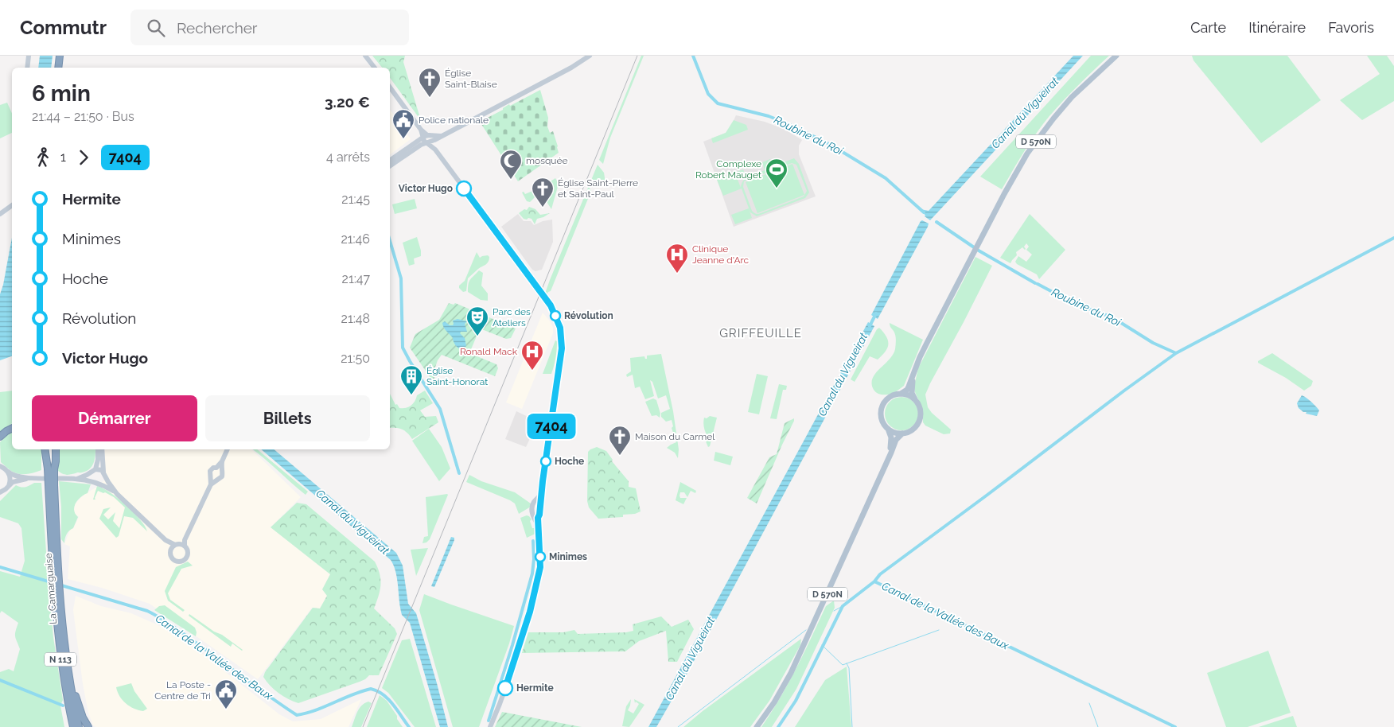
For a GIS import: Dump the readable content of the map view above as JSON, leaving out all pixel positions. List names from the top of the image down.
{
  "streets": {
    "highway": ["La Camarguaise", "N 113"],
    "main road": ["D 570N"]
  },
  "districts": ["GRIFFEUILLE"],
  "water": ["Canal du Vigueirat", "Roubine du Roi", "Canal de la Vallée des Baux"],
  "places": {
    "church": ["Église Saint-Blaise", "Église Saint-Pierre et Saint-Paul", "Maison du Carmel"],
    "public building": ["Police nationale", "La Poste - Centre de Tri"],
    "mosque": ["mosquée"],
    "other": [
      "Victor Hugo",
      "Révolution",
      "Hoche",
      "Minimes",
      "Hermite"
    ],
    "sports": ["Complexe Robert Mauget"],
    "hospital": ["Clinique Jeanne d'Arc", "Ronald Mack"],
    "theatre": ["Parc des Ateliers"],
    "building": ["Église Saint-Honorat"]
  },
  "lines": ["bus line 7404"],
  "page": {
    "header": "Commutr",
    "search": "Rechercher",
    "nav": ["Carte", "Itinéraire", "Favoris"],
    "on_map": "7404",
    "heading": ["6 min", "21:44 – 21:50 · Bus", "3.20 €"],
    "legs": ["1", "7404", "4 arrêts"],
    "list": [
      {
        "name": "Hermite",
        "value": "21:45"
      },
      {
        "name": "Minimes",
        "value": "21:46"
      },
      {
        "name": "Hoche",
        "value": "21:47"
      },
      {
        "name": "Révolution",
        "value": "21:48"
      },
      {
        "name": "Victor Hugo",
        "value": "21:50"
      }
    ],
    "buttons": ["Démarrer", "Billets"]
  }
}
